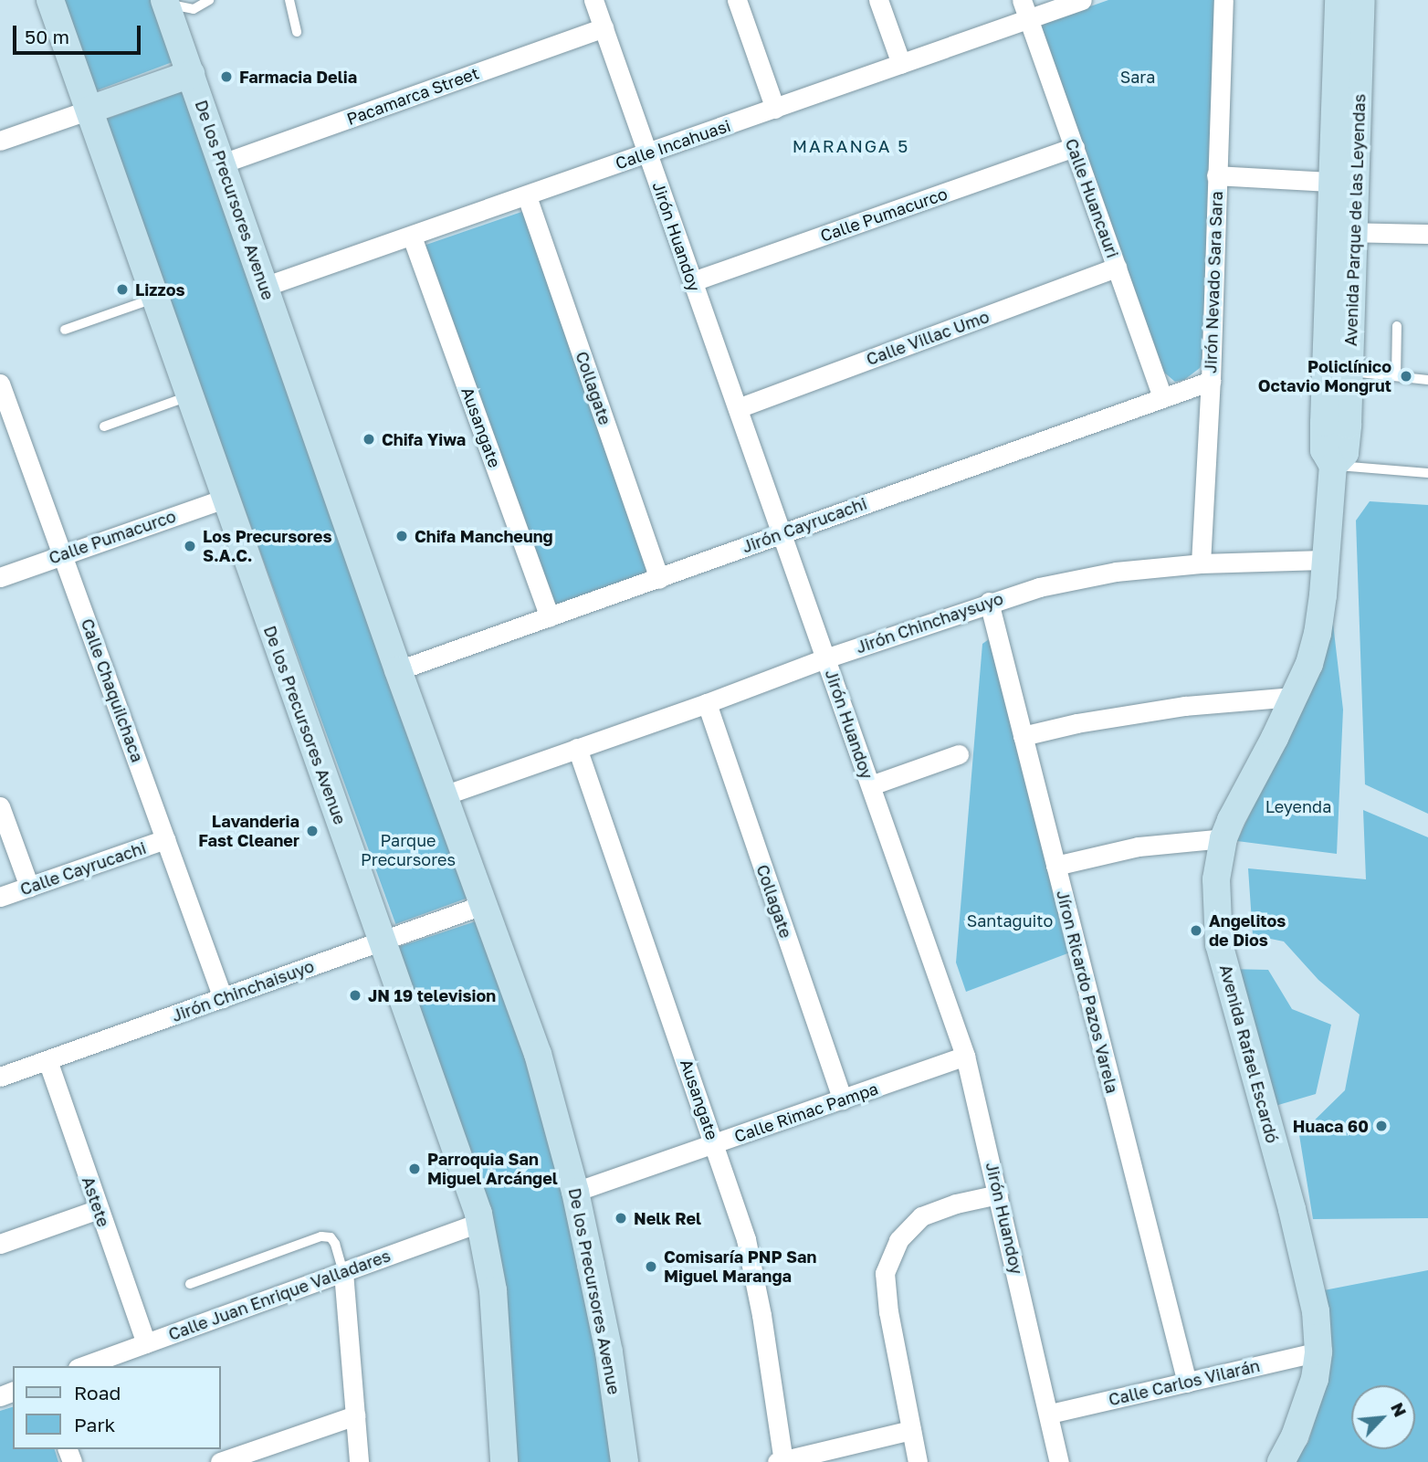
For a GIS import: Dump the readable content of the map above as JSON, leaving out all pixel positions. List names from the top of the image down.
{
  "streets": {
    "main road": ["De los Precursores Avenue", "Avenida Parque de las Leyendas", "Avenida Rafael Escardó"],
    "street": [
      "Pacamarca Street",
      "Calle Incahuasi",
      "Calle Huancauri",
      "Calle Pumacurco",
      "Jirón Huandoy",
      "Jirón Nevado Sara Sara",
      "Calle Villac Umo",
      "Collagate",
      "Ausangate",
      "Jirón Cayrucachi",
      "Jirón Chinchaysuyo",
      "Calle Chaquilchaca",
      "Calle Cayrucachi",
      "Jirón Chinchaisuyo",
      "Jíron Ricardo Pazos Varela",
      "Calle Rimac Pampa",
      "Astete",
      "Calle Juan Enrique Valladares",
      "Calle Carlos Vilarán"
    ]
  },
  "crossings": [
    ["Pacamarca Street", "De los Precursores Avenue"],
    ["Pacamarca Street", "Jirón Huandoy"],
    ["Calle Incahuasi", "Calle Huancauri"],
    ["Calle Incahuasi", "De los Precursores Avenue"],
    ["Calle Incahuasi", "Jirón Huandoy"],
    ["Calle Incahuasi", "Collagate"],
    ["Calle Incahuasi", "Ausangate"],
    ["Calle Huancauri", "Calle Pumacurco"],
    ["Calle Huancauri", "Calle Villac Umo"],
    ["Calle Huancauri", "Jirón Cayrucachi"],
    ["De los Precursores Avenue", "Calle Pumacurco"],
    ["De los Precursores Avenue", "Jirón Cayrucachi"],
    ["De los Precursores Avenue", "Jirón Chinchaysuyo"],
    ["De los Precursores Avenue", "Jirón Chinchaisuyo"],
    ["De los Precursores Avenue", "Calle Rimac Pampa"],
    ["De los Precursores Avenue", "Calle Juan Enrique Valladares"],
    ["Calle Pumacurco", "Jirón Huandoy"],
    ["Calle Pumacurco", "Calle Chaquilchaca"],
    ["Avenida Parque de las Leyendas", "Avenida Rafael Escardó"],
    ["Jirón Huandoy", "Calle Villac Umo"],
    ["Jirón Huandoy", "Jirón Cayrucachi"],
    ["Jirón Huandoy", "Jirón Chinchaysuyo"],
    ["Jirón Huandoy", "Calle Rimac Pampa"],
    ["Jirón Huandoy", "Calle Carlos Vilarán"],
    ["Jirón Nevado Sara Sara", "Jirón Cayrucachi"],
    ["Jirón Nevado Sara Sara", "Jirón Chinchaysuyo"],
    ["Collagate", "Jirón Cayrucachi"],
    ["Collagate", "Jirón Chinchaysuyo"],
    ["Collagate", "Calle Rimac Pampa"],
    ["Ausangate", "Jirón Cayrucachi"],
    ["Ausangate", "Jirón Chinchaysuyo"],
    ["Ausangate", "Calle Rimac Pampa"],
    ["Jirón Chinchaysuyo", "Jíron Ricardo Pazos Varela"],
    ["Jirón Chinchaysuyo", "Avenida Rafael Escardó"],
    ["Calle Chaquilchaca", "Calle Cayrucachi"],
    ["Calle Chaquilchaca", "Jirón Chinchaisuyo"],
    ["Jirón Chinchaisuyo", "Astete"],
    ["Jíron Ricardo Pazos Varela", "Calle Carlos Vilarán"],
    ["Avenida Rafael Escardó", "Calle Carlos Vilarán"],
    ["Astete", "Calle Juan Enrique Valladares"]
  ],
  "districts": ["MARANGA 5"],
  "parks": [
    "Sara",
    "Leyenda",
    "Parque Precursores",
    "Santaguito"
  ],
  "places": [
    "Farmacia Delia",
    "Lizzos",
    "Policlínico Octavio Mongrut",
    "Chifa Yiwa",
    "Chifa Mancheung",
    "Los Precursores S.A.C.",
    "Lavanderia Fast Cleaner",
    "Angelitos de Dios",
    "JN 19 television",
    "Huaca 60",
    "Parroquia San Miguel Arcángel",
    "Nelk Rel",
    "Comisaría PNP San Miguel Maranga"
  ],
  "legend": ["Road", "Park"],
  "scale_bar": "50 m",
  "north": "top right"
}
